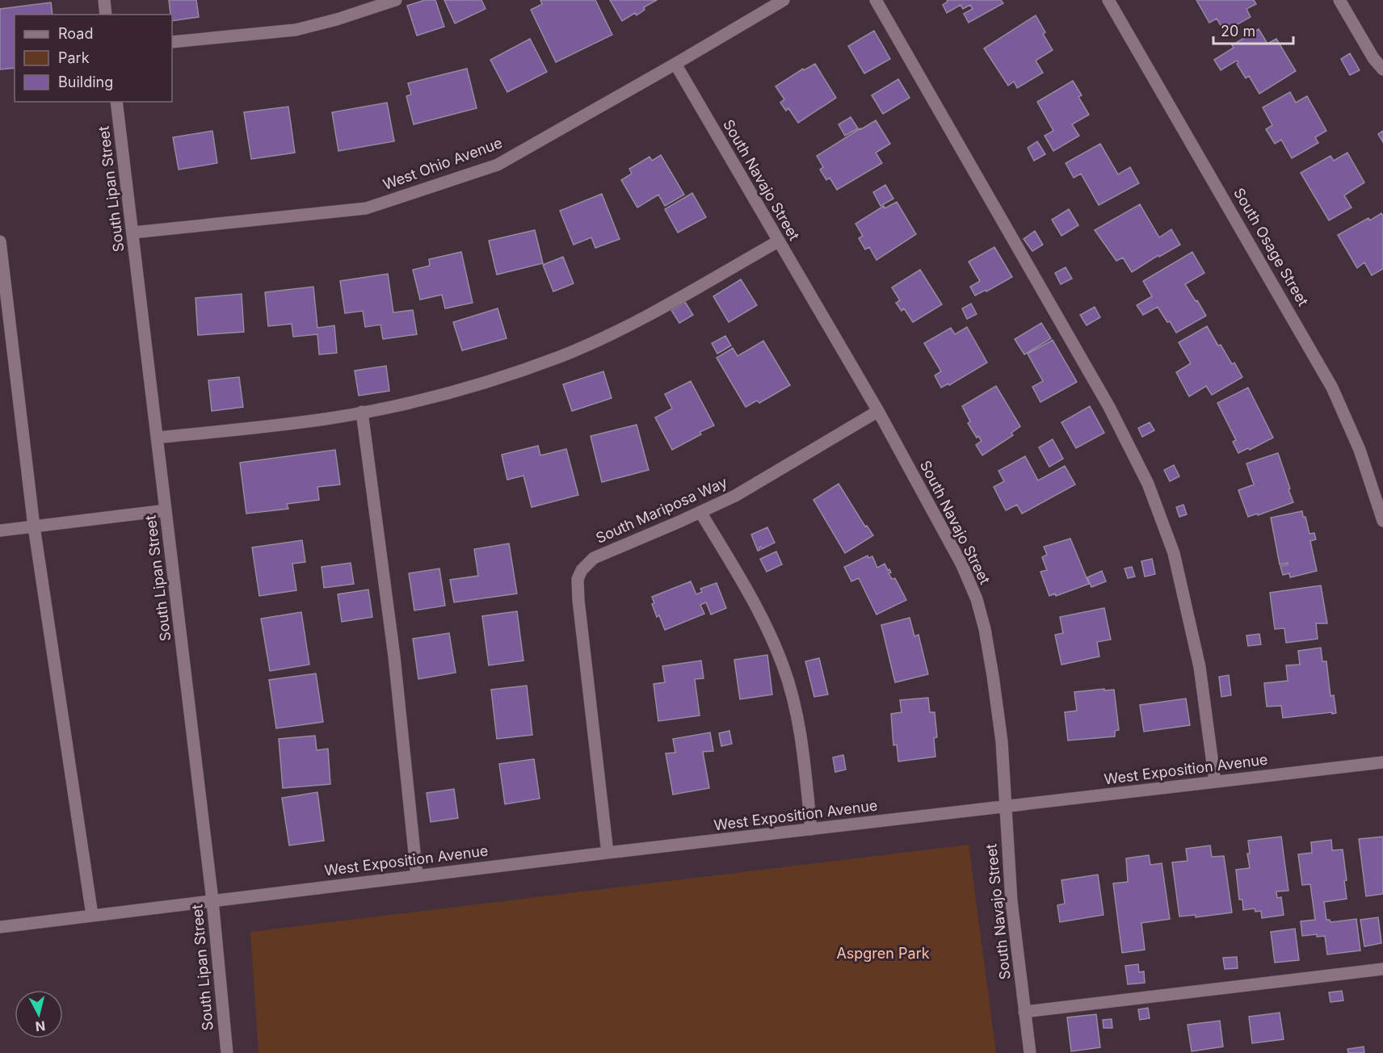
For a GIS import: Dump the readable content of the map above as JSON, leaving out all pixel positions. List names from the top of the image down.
{
  "streets": {
    "street": [
      "West Ohio Avenue",
      "South Navajo Street",
      "South Lipan Street",
      "South Osage Street",
      "South Mariposa Way",
      "West Exposition Avenue"
    ]
  },
  "crossings": [
    ["West Ohio Avenue", "South Navajo Street"],
    ["West Ohio Avenue", "South Lipan Street"],
    ["South Navajo Street", "South Mariposa Way"],
    ["South Navajo Street", "West Exposition Avenue"],
    ["South Lipan Street", "West Exposition Avenue"],
    ["South Mariposa Way", "West Exposition Avenue"]
  ],
  "parks": ["Aspgren Park"],
  "legend": ["Road", "Park", "Building"],
  "scale_bar": "20 m",
  "north": "bottom"
}
